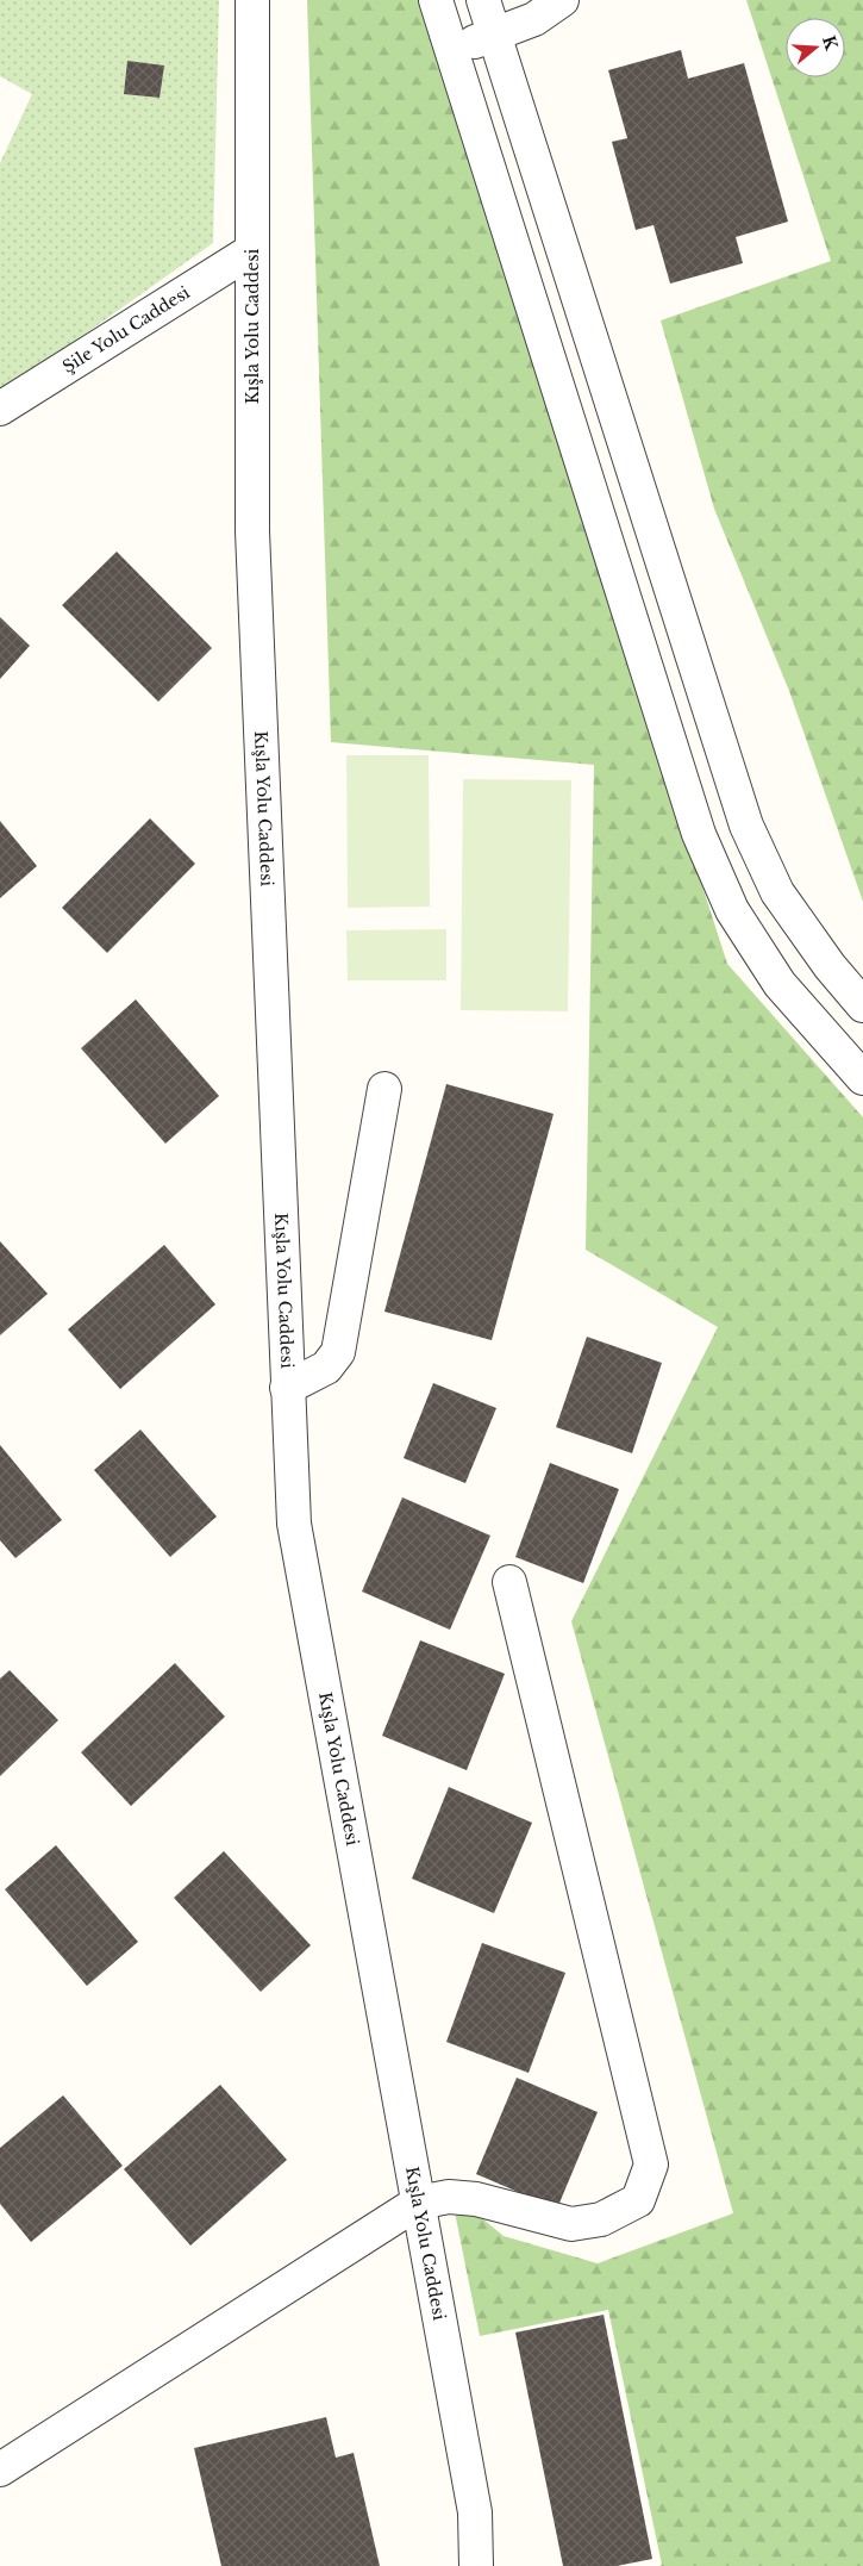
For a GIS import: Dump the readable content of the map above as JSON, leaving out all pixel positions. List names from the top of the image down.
{
  "streets": {
    "street": ["Kışla Yolu Caddesi", "Şile Yolu Caddesi"]
  },
  "crossings": [
    ["Kışla Yolu Caddesi", "Şile Yolu Caddesi"]
  ],
  "north": "right"
}
